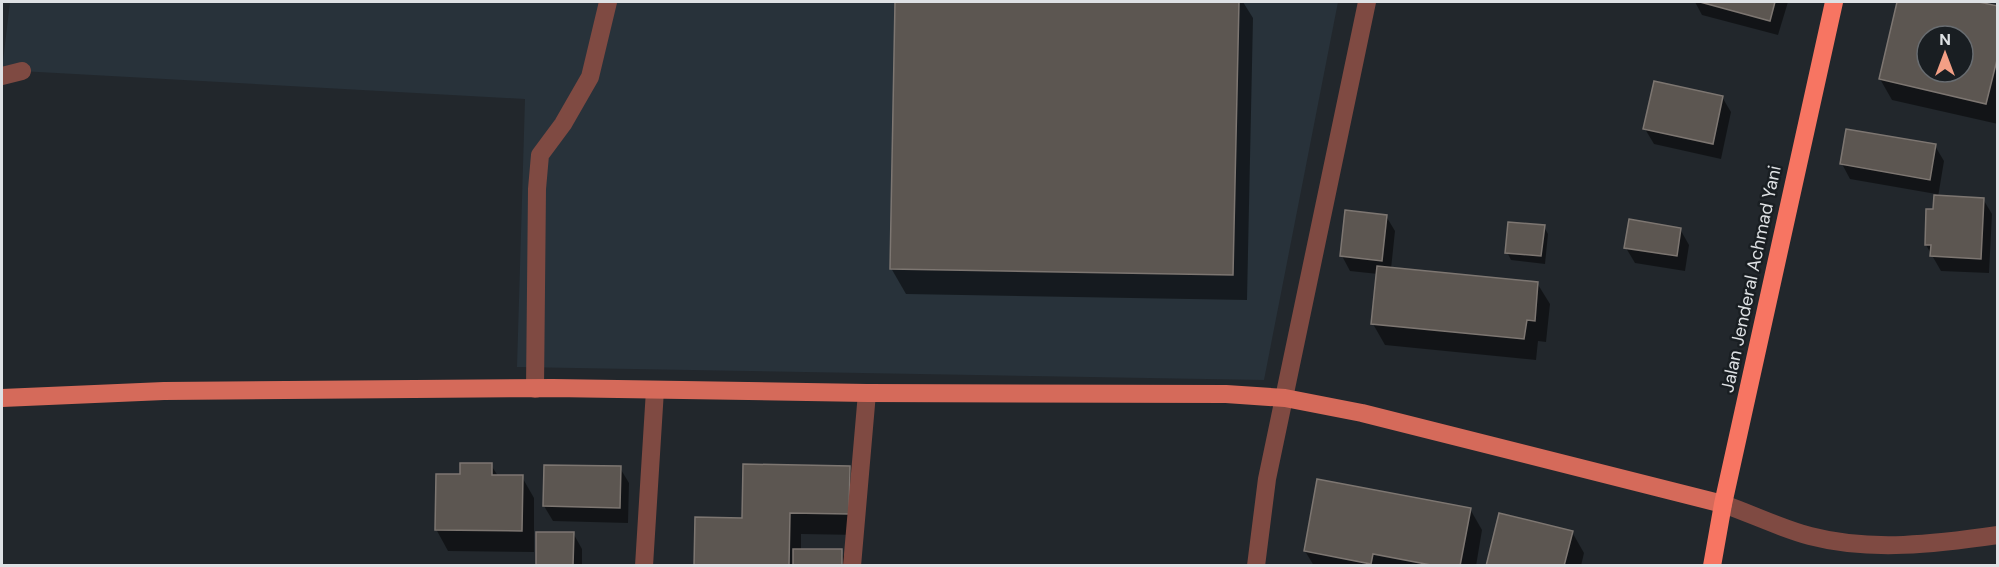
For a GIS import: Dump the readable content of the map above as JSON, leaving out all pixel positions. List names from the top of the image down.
{
  "streets": {
    "highway": ["Jalan Jenderal Achmad Yani"]
  },
  "north": "top"
}
